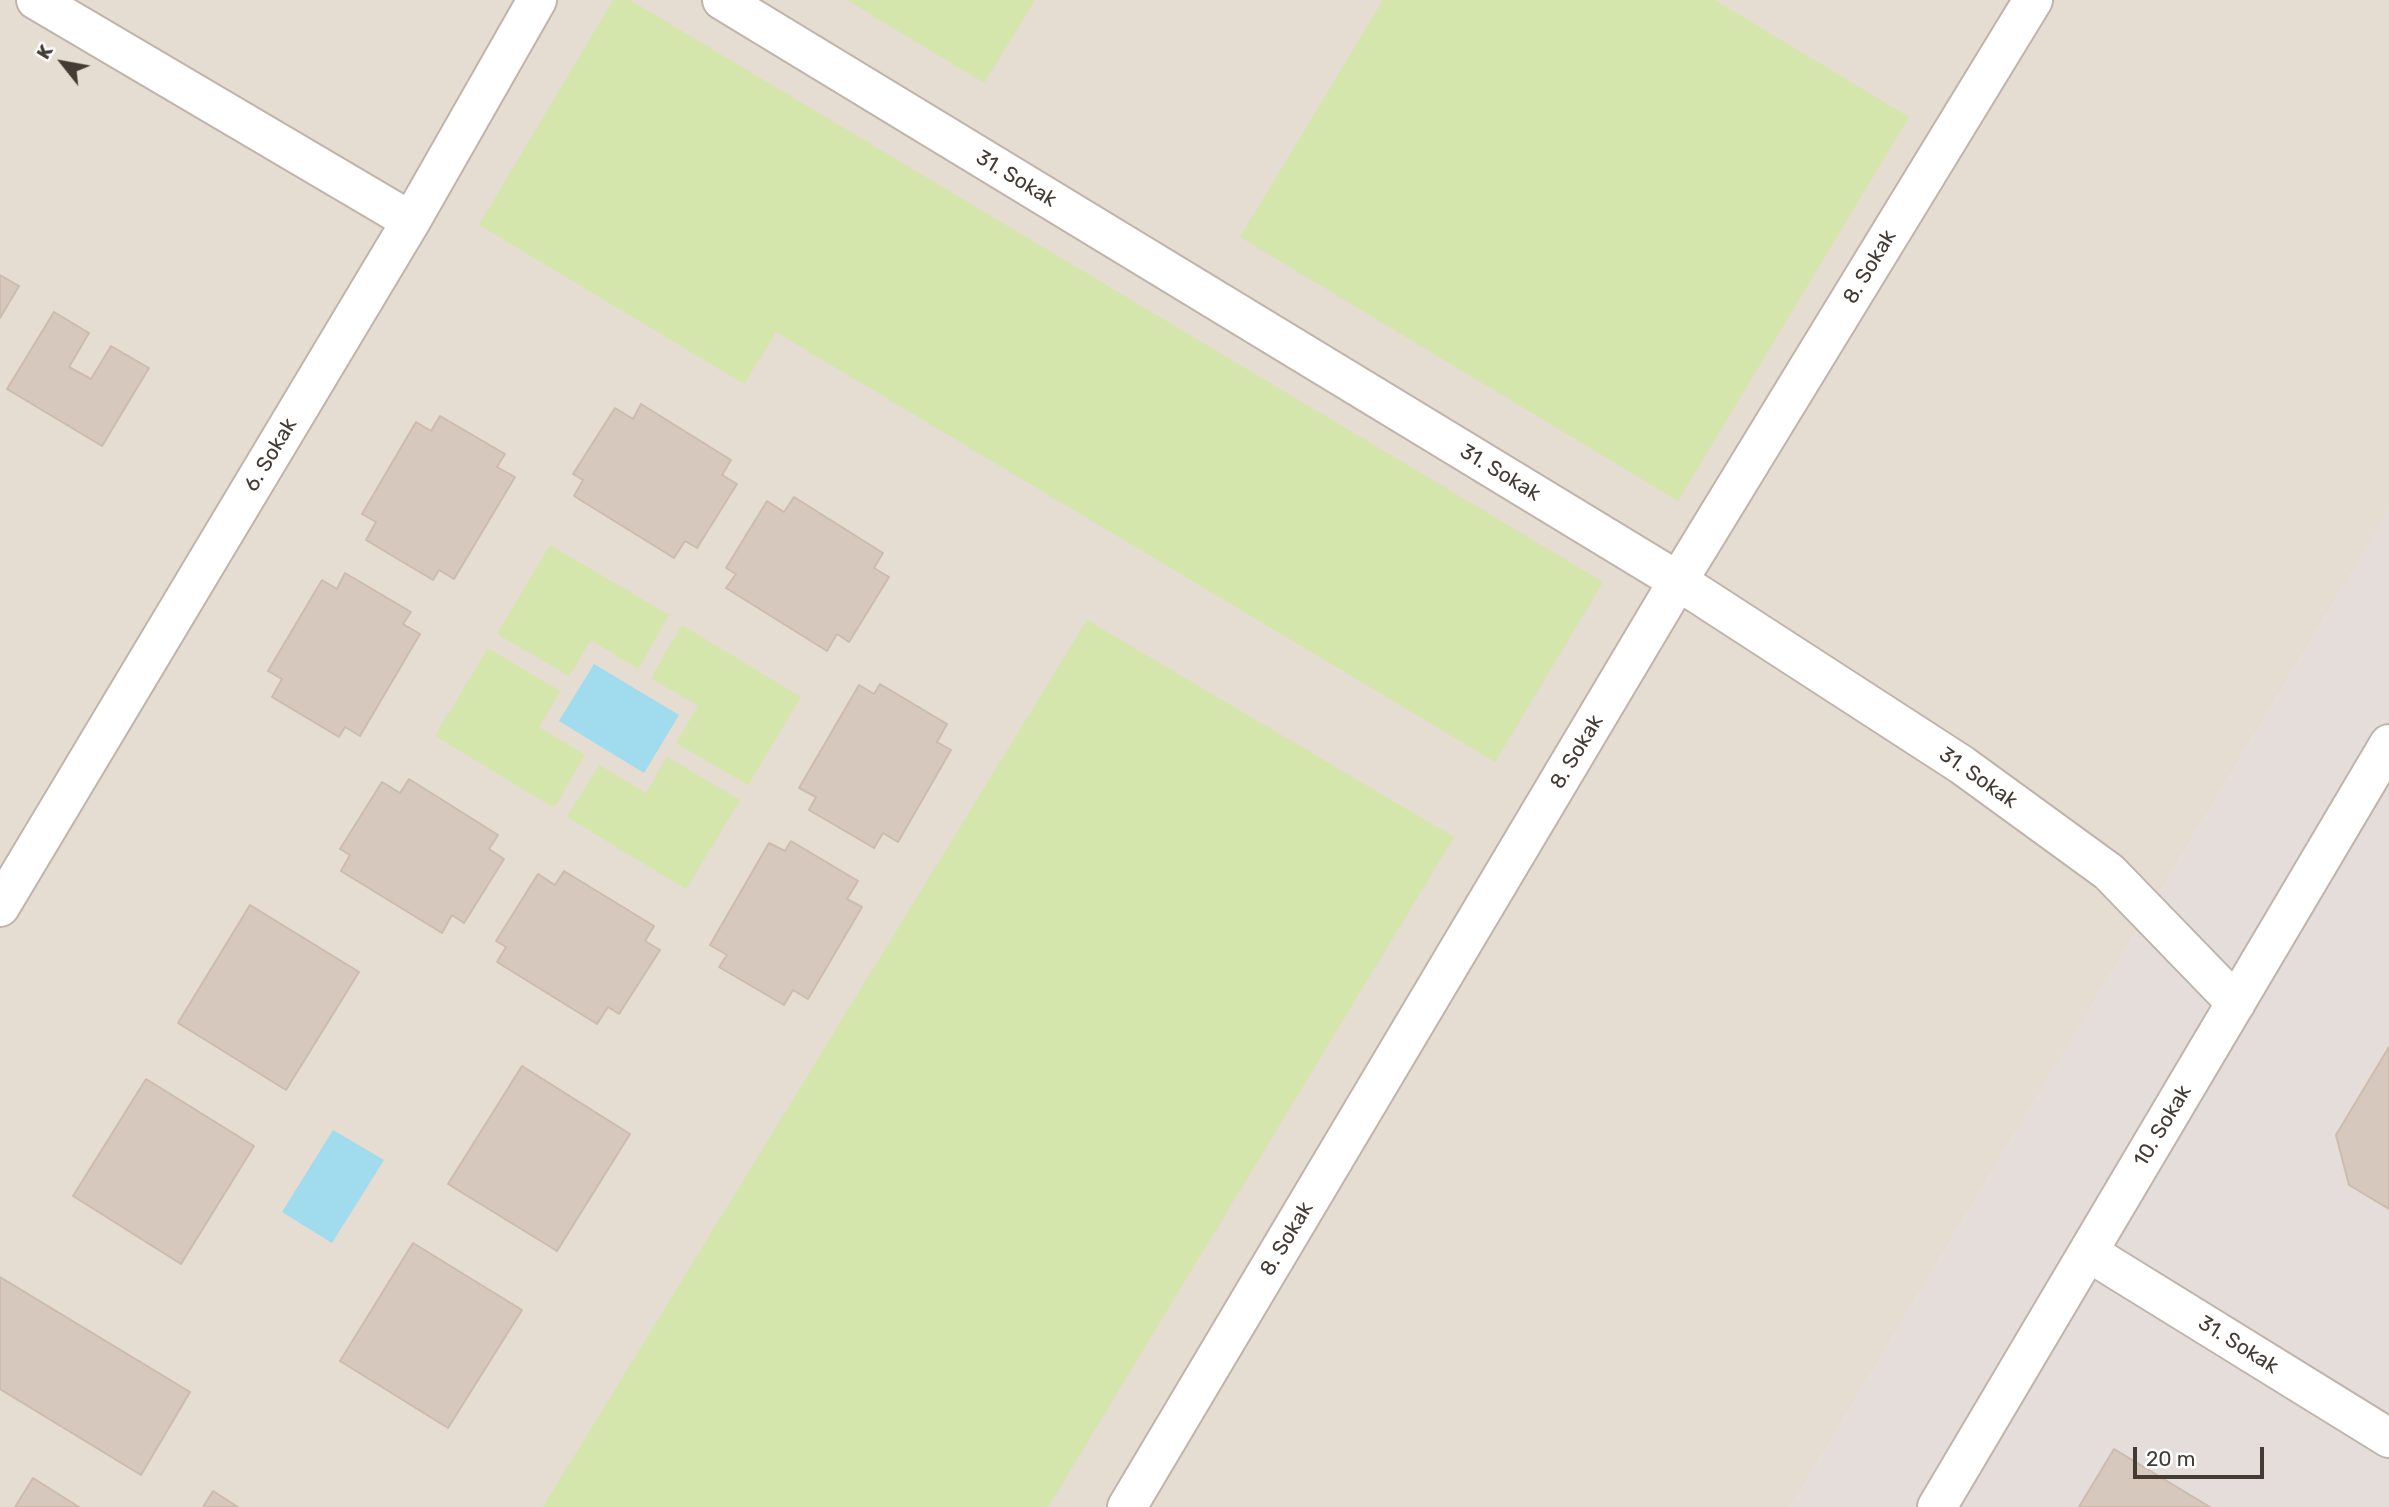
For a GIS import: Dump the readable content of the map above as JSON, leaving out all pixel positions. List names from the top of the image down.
{
  "streets": {
    "street": [
      "31. Sokak",
      "8. Sokak",
      "6. Sokak",
      "10. Sokak"
    ]
  },
  "crossings": [
    ["31. Sokak", "8. Sokak"],
    ["31. Sokak", "10. Sokak"]
  ],
  "scale_bar": "20 m",
  "north": "top left"
}
